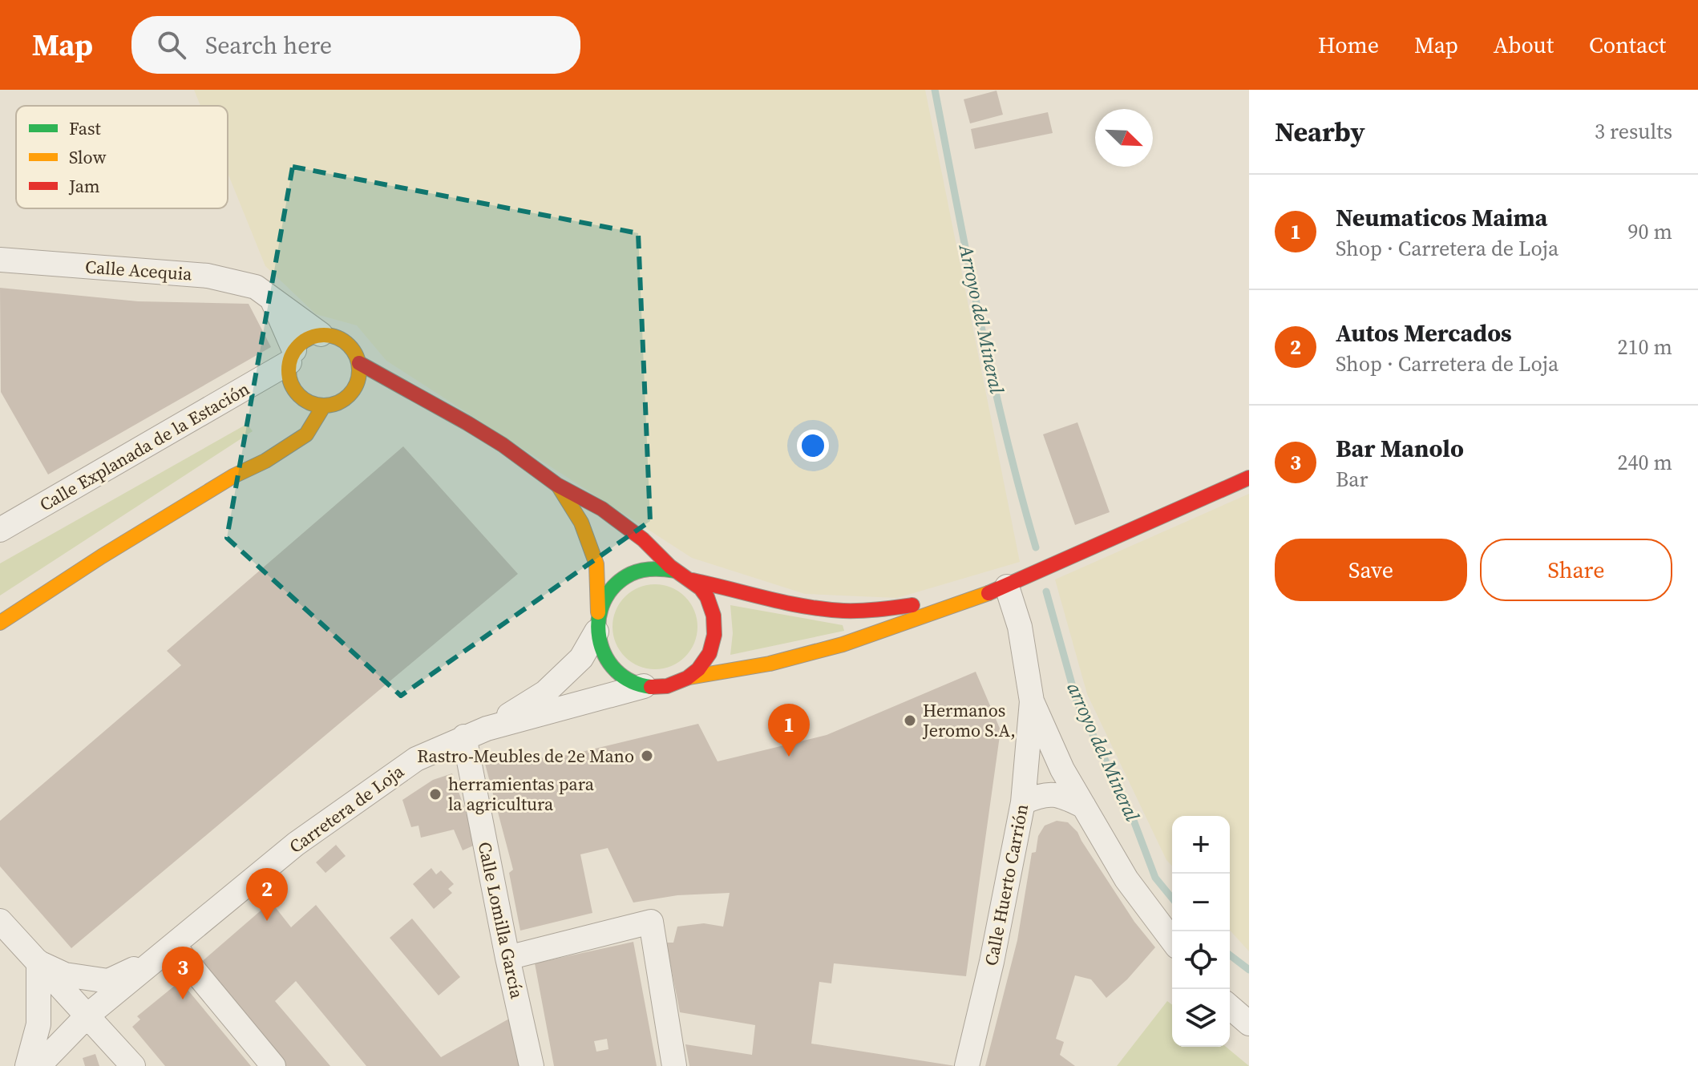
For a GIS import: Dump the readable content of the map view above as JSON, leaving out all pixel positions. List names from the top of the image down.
{
  "streets": {
    "street": [
      "Calle Acequia",
      "Calle Explanada de la Estación",
      "Carretera de Loja",
      "Calle Huerto Carrión",
      "Calle Lomilla García"
    ]
  },
  "crossings": [
    ["Calle Acequia", "Calle Explanada de la Estación"],
    ["Carretera de Loja", "Calle Lomilla García"]
  ],
  "water": ["Arroyo del Mineral", "arroyo del Mineral"],
  "places": ["Hermanos Jeromo S.A,", "Rastro-Meubles de 2e Mano", "herramientas para la agricultura"],
  "legend": ["Fast", "Slow", "Jam"],
  "north": "bottom right",
  "page": {
    "header": "Map",
    "search": "Search here",
    "nav": [
      "Home",
      "Map",
      "About",
      "Contact"
    ],
    "heading": ["Nearby", "3 results"],
    "list": [
      {
        "mark": "1",
        "name": "Neumaticos Maima",
        "note": "Shop · Carretera de Loja",
        "value": "90 m"
      },
      {
        "mark": "2",
        "name": "Autos Mercados",
        "note": "Shop · Carretera de Loja",
        "value": "210 m"
      },
      {
        "mark": "3",
        "name": "Bar Manolo",
        "note": "Bar",
        "value": "240 m"
      }
    ],
    "buttons": ["Save", "Share"],
    "pins": ["1", "2", "3"],
    "map_buttons": ["+", "−"]
  }
}
